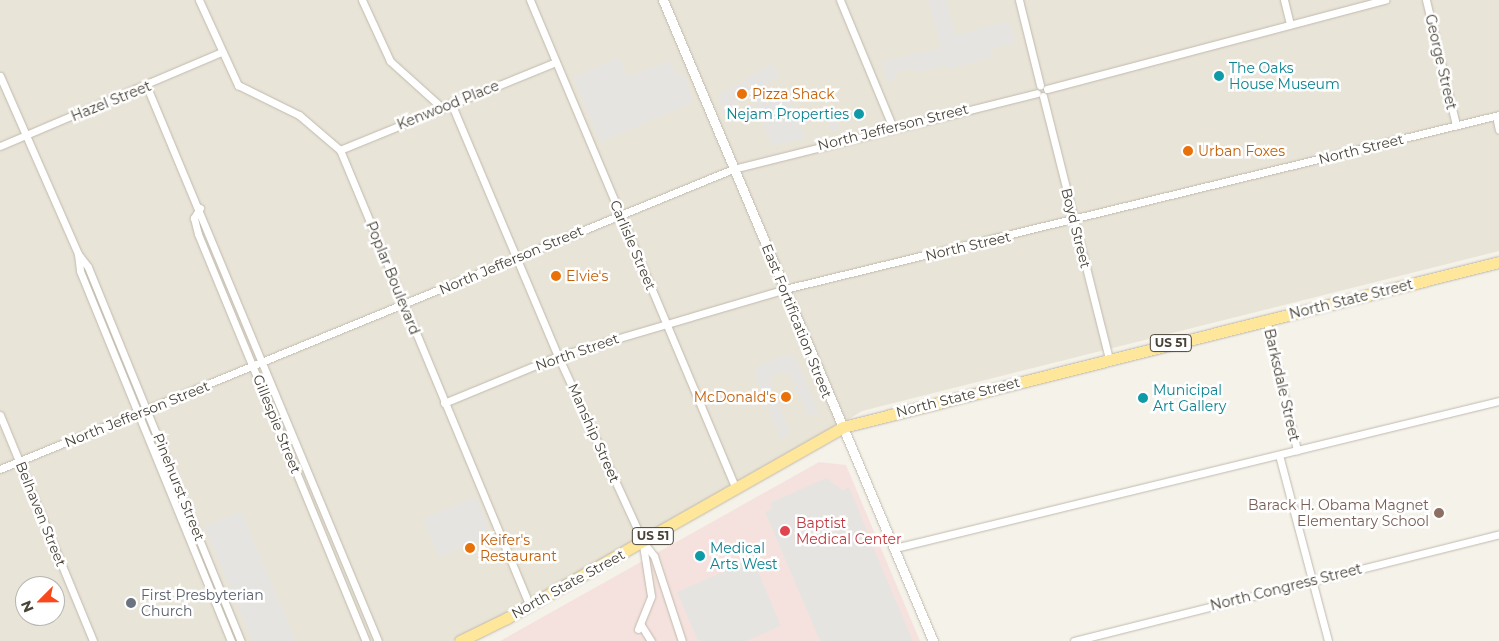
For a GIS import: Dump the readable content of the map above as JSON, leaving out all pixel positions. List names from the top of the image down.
{
  "streets": {
    "main road": ["North State Street", "US 51"],
    "street": [
      "George Street",
      "Hazel Street",
      "Kenwood Place",
      "North Jefferson Street",
      "North Street",
      "Boyd Street",
      "Carlisle Street",
      "Poplar Boulevard",
      "East Fortification Street",
      "Barksdale Street",
      "Gillespie Street",
      "Manship Street",
      "Pinehurst Street",
      "Belhaven Street",
      "North Congress Street"
    ]
  },
  "crossings": [
    ["George Street", "North Street"],
    ["Hazel Street", "Poplar Boulevard"],
    ["Hazel Street", "Gillespie Street"],
    ["Hazel Street", "Pinehurst Street"],
    ["Kenwood Place", "Carlisle Street"],
    ["Kenwood Place", "Poplar Boulevard"],
    ["Kenwood Place", "Manship Street"],
    ["North Jefferson Street", "Boyd Street"],
    ["North Jefferson Street", "Carlisle Street"],
    ["North Jefferson Street", "Poplar Boulevard"],
    ["North Jefferson Street", "East Fortification Street"],
    ["North Jefferson Street", "Gillespie Street"],
    ["North Jefferson Street", "Manship Street"],
    ["North Jefferson Street", "Pinehurst Street"],
    ["North Jefferson Street", "Belhaven Street"],
    ["North Street", "Boyd Street"],
    ["North Street", "Carlisle Street"],
    ["North Street", "Poplar Boulevard"],
    ["North Street", "East Fortification Street"],
    ["North Street", "Manship Street"],
    ["Boyd Street", "North State Street"],
    ["Carlisle Street", "North State Street"],
    ["Poplar Boulevard", "North State Street"],
    ["North State Street", "East Fortification Street"],
    ["North State Street", "Barksdale Street"],
    ["North State Street", "Manship Street"],
    ["Barksdale Street", "North Congress Street"]
  ],
  "places": [
    "The Oaks House Museum",
    "Pizza Shack",
    "Nejam Properties",
    "Urban Foxes",
    "Elvie's",
    "McDonald's",
    "Municipal Art Gallery",
    "Barack H. Obama Magnet Elementary School",
    "Baptist Medical Center",
    "Keifer's Restaurant",
    "Medical Arts West",
    "First Presbyterian Church"
  ],
  "north": "bottom left"
}
